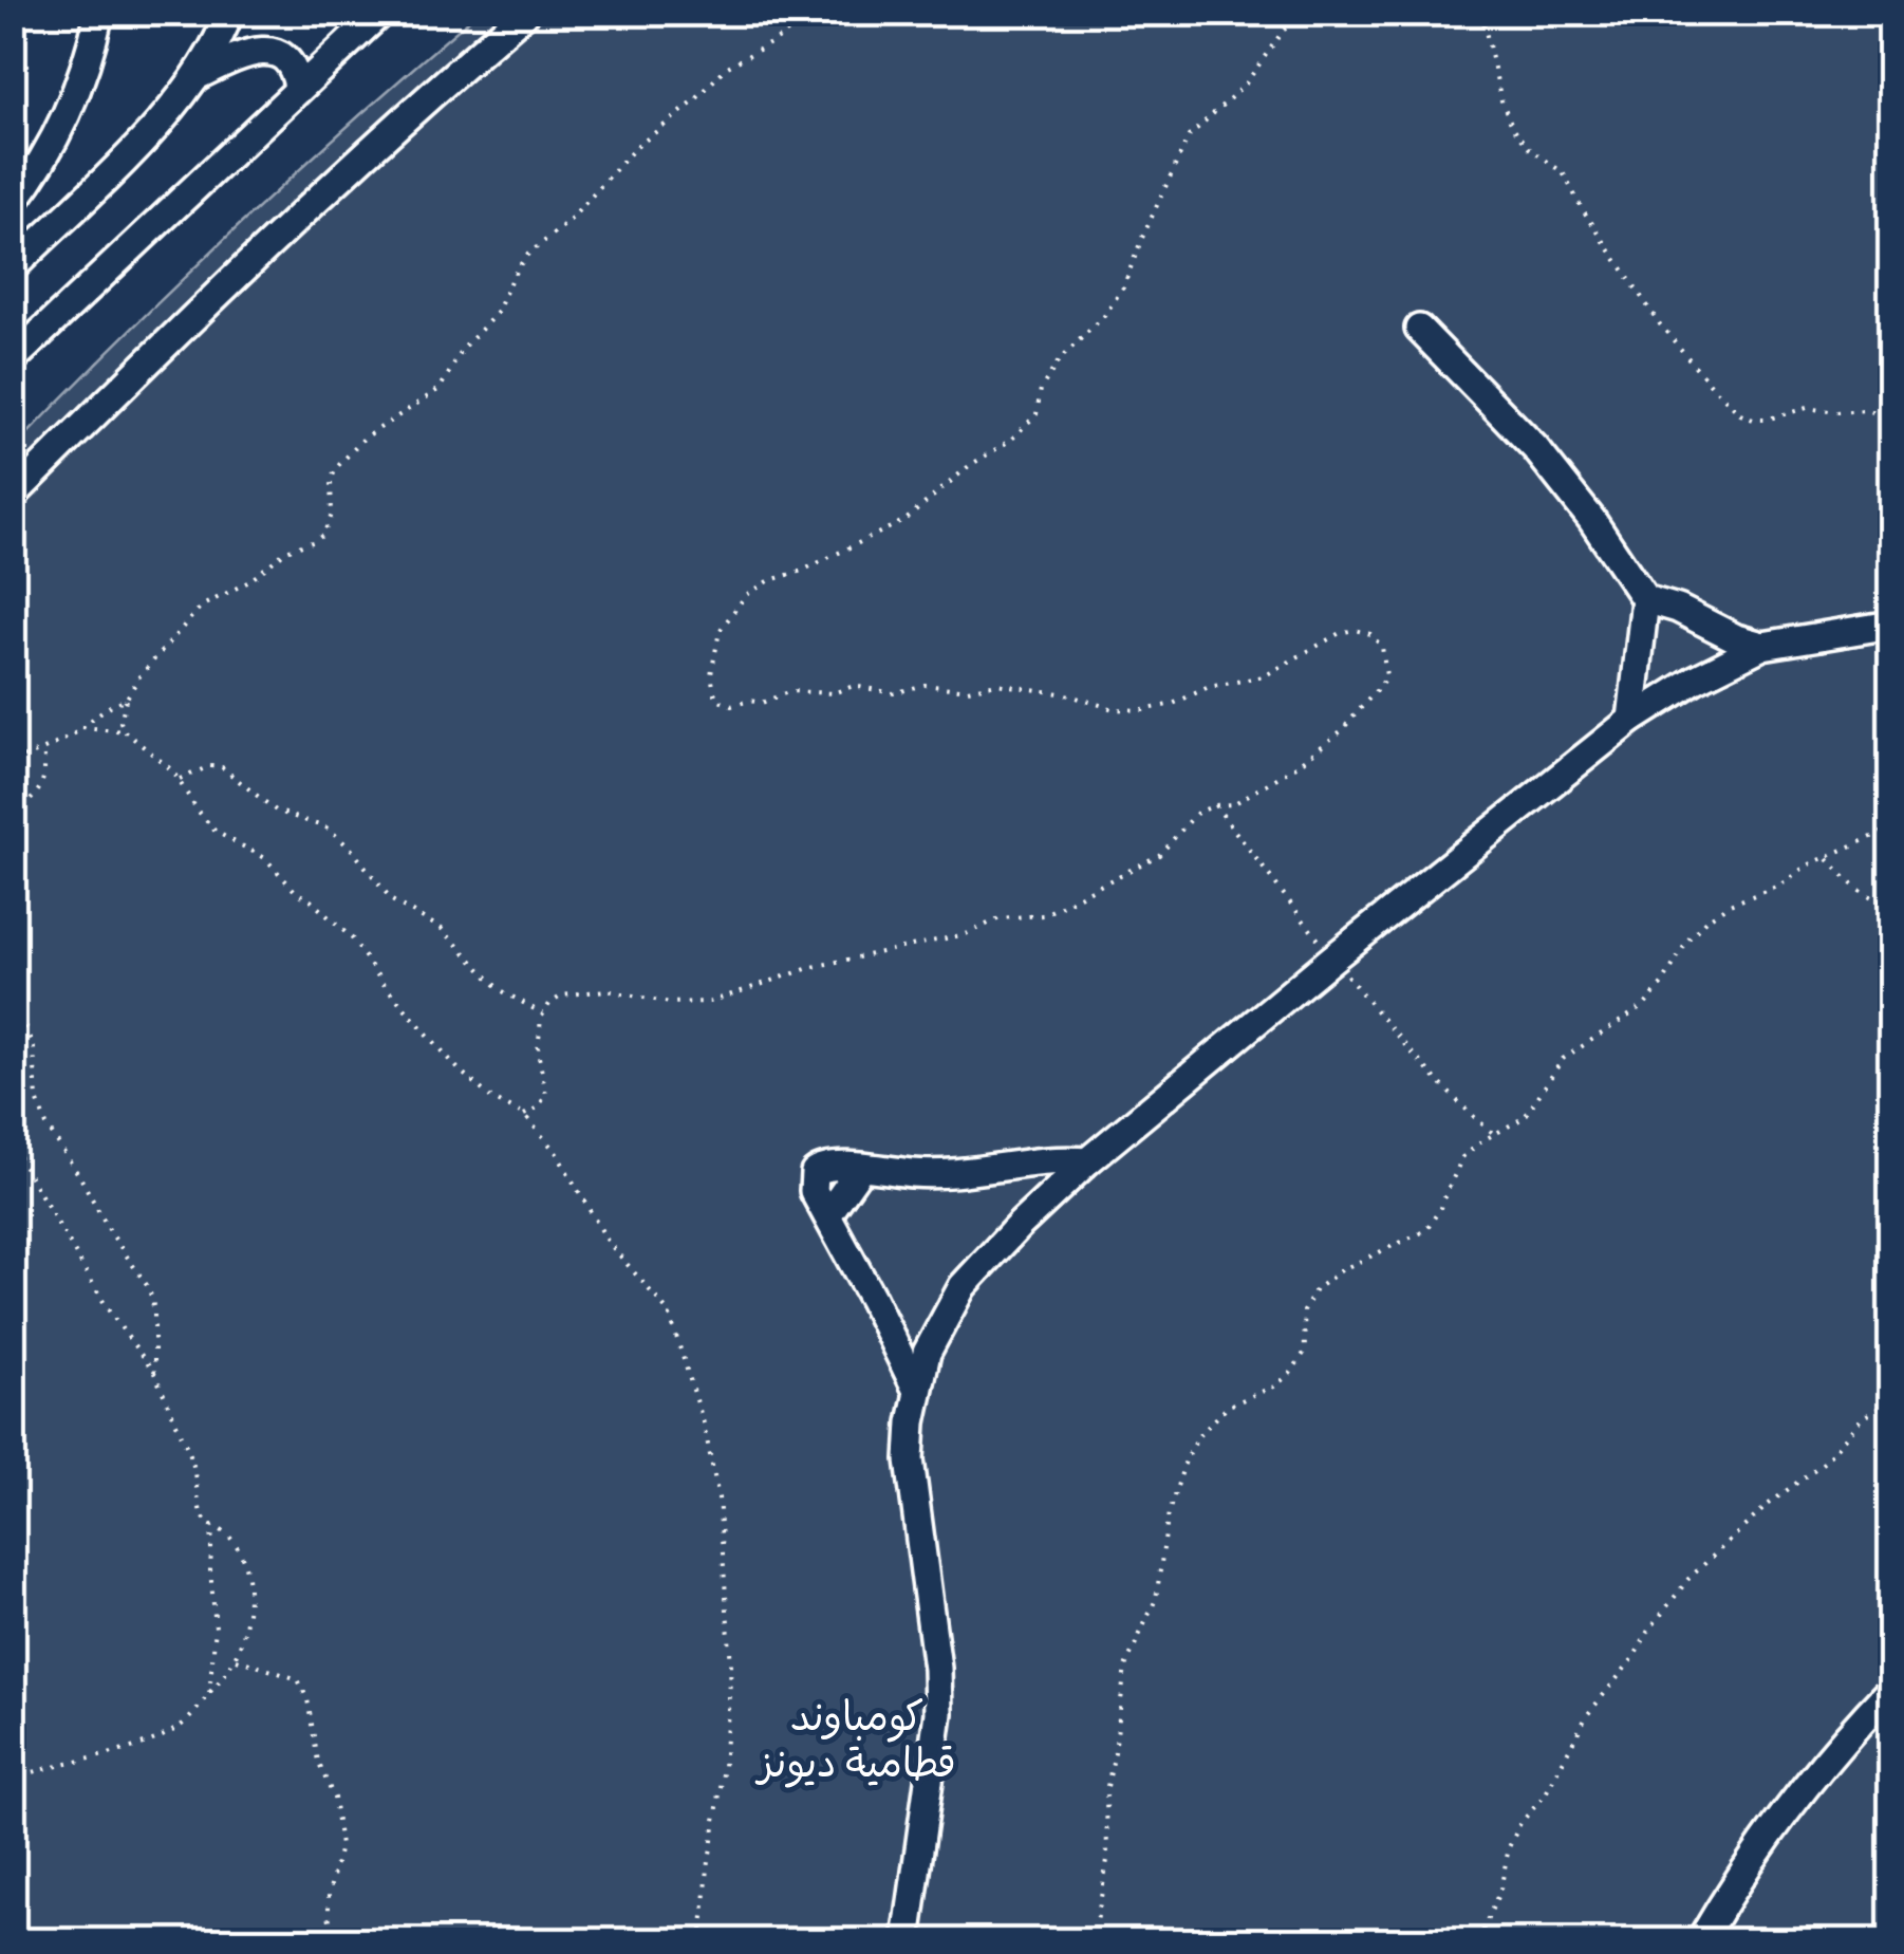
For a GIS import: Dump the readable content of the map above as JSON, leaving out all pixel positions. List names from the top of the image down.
{
  "districts": ["كومباوند قطامية ديونز"]
}
